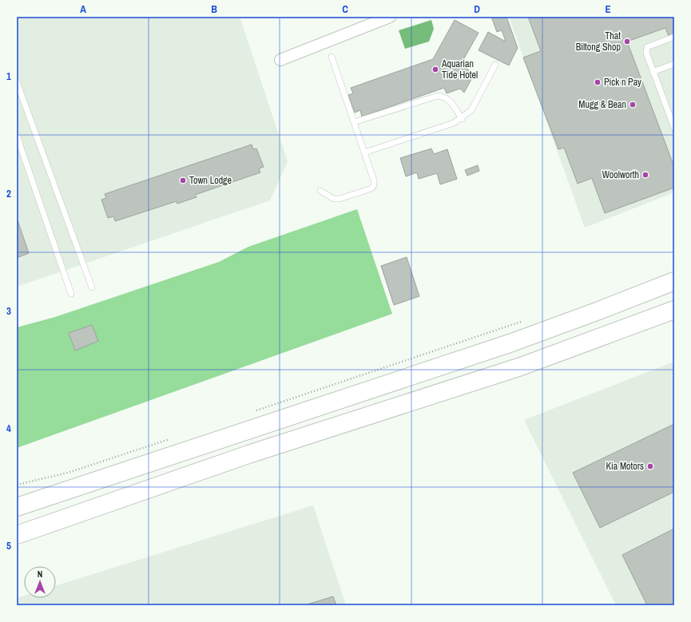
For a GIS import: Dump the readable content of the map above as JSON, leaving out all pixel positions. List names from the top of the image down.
{
  "places": [
    "That Biltong Shop",
    "Aquarian Tide Hotel",
    "Pick n Pay",
    "Mugg & Bean",
    "Woolworth",
    "Town Lodge",
    "Kia Motors"
  ],
  "north": "top",
  "grid": {
    "columns": [
      "A",
      "B",
      "C",
      "D",
      "E"
    ],
    "rows": [
      "1",
      "2",
      "3",
      "4",
      "5"
    ]
  }
}
